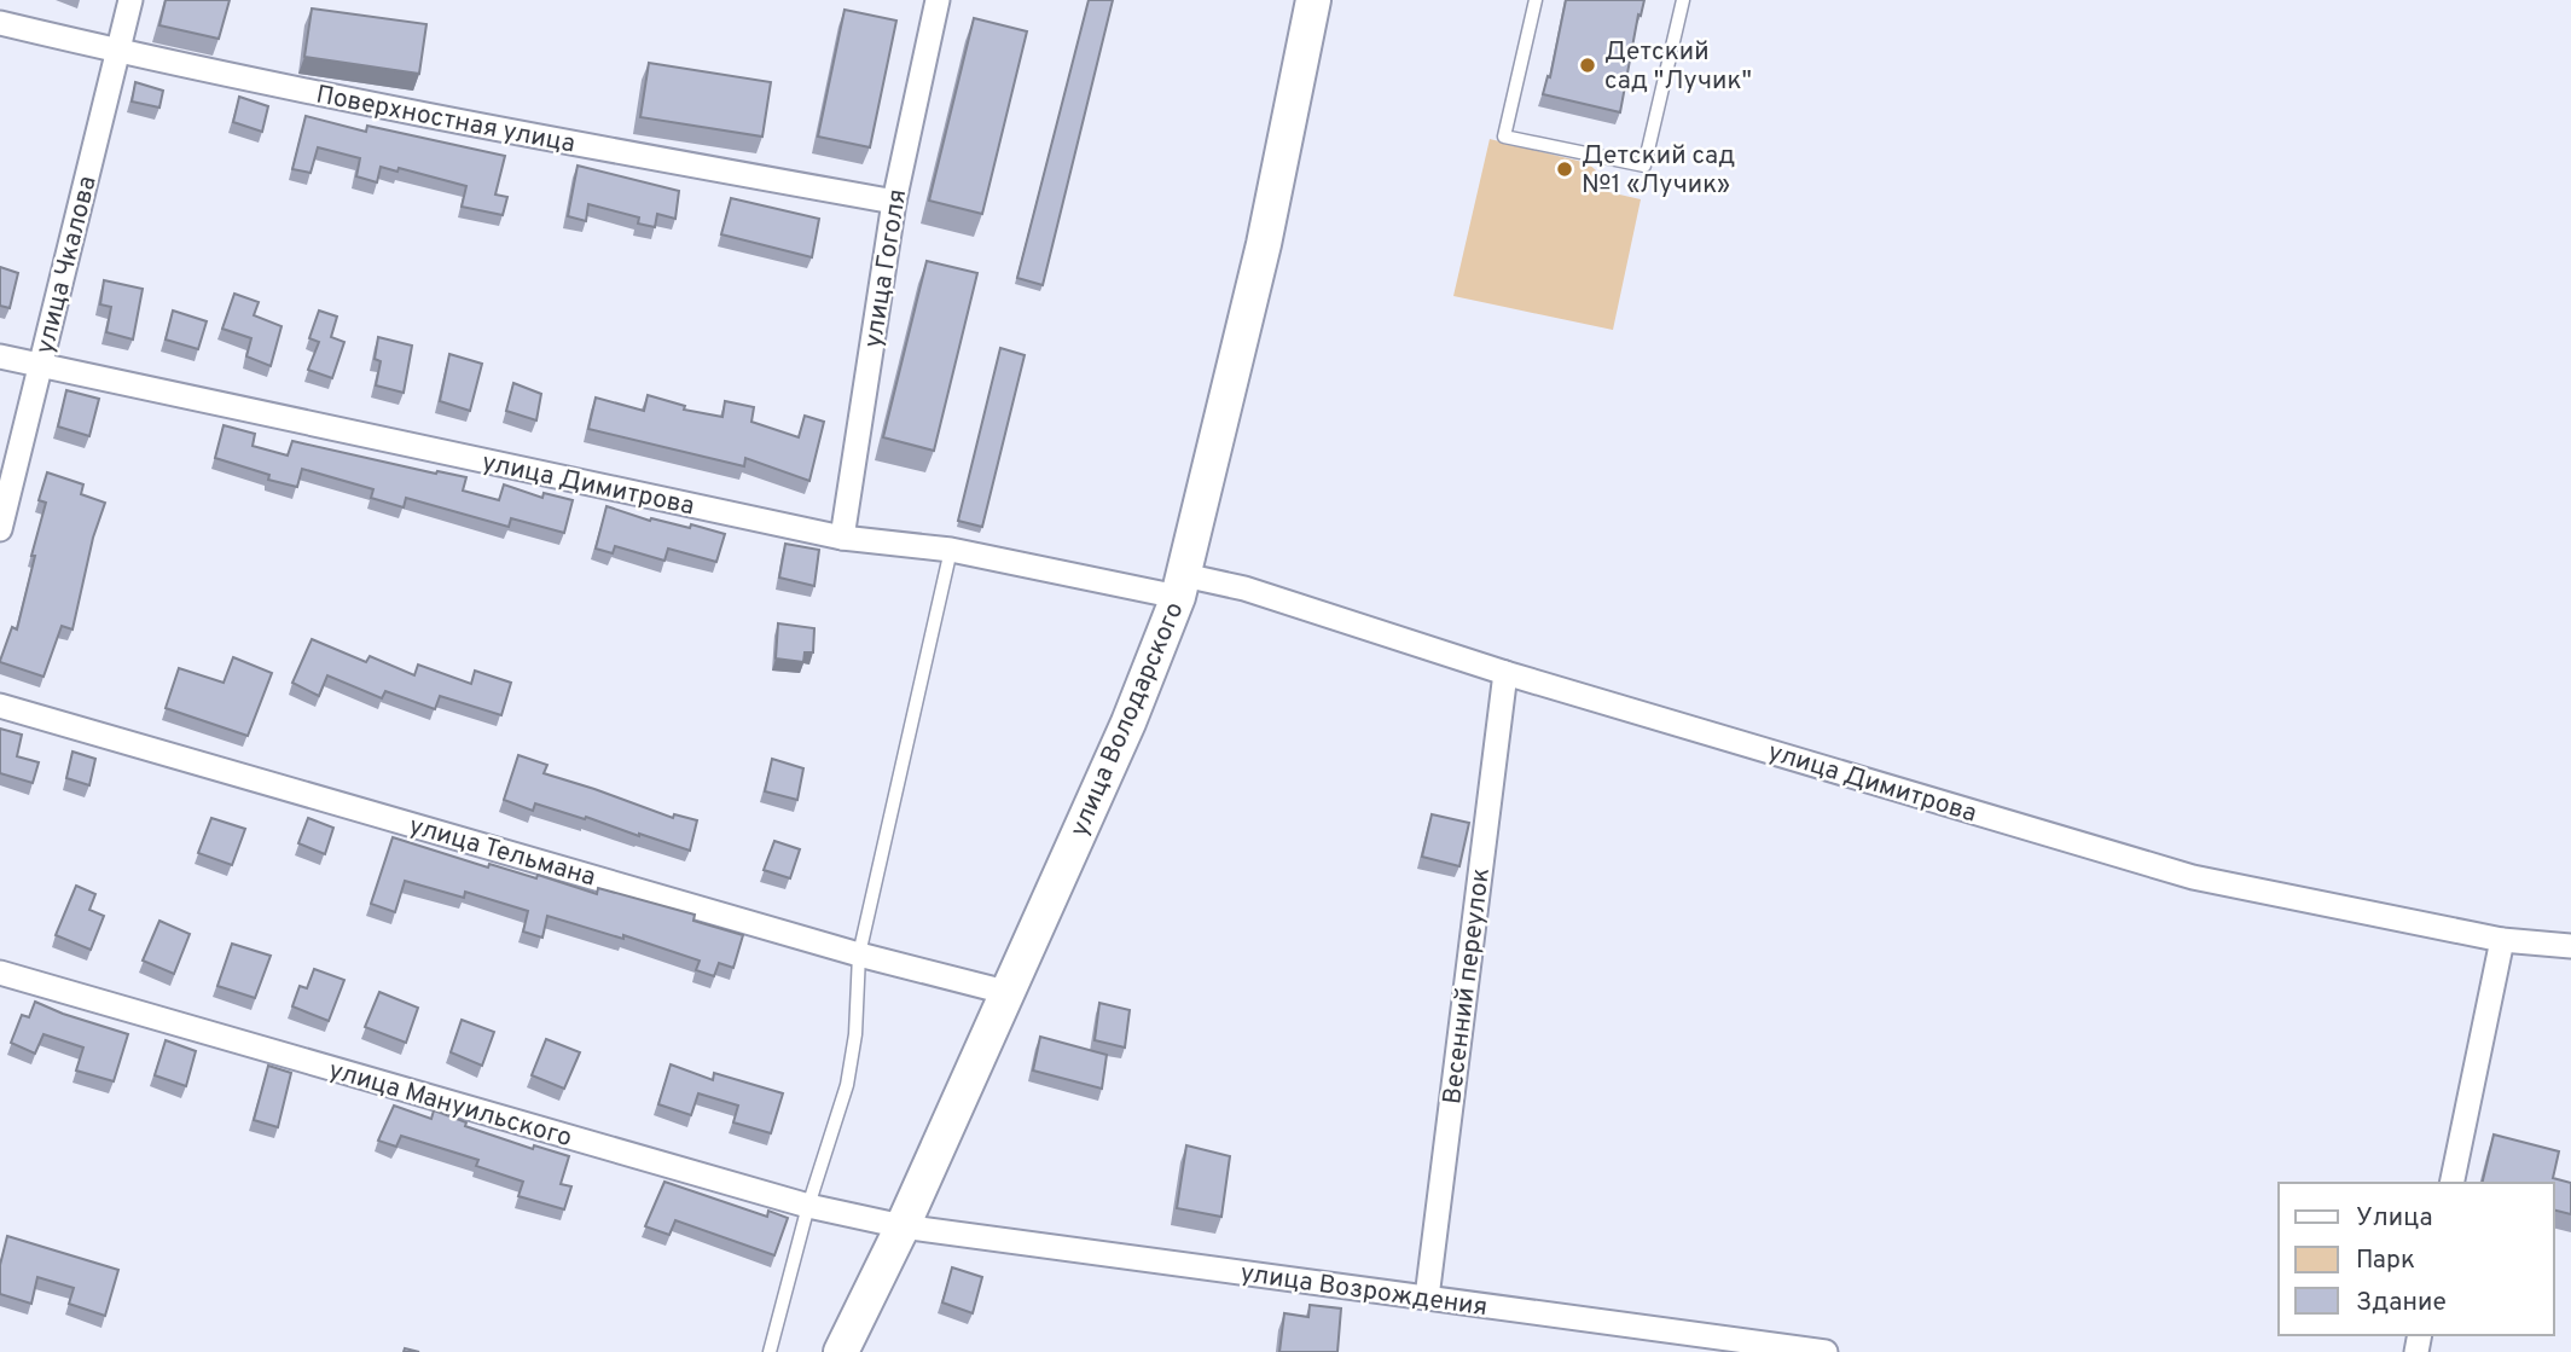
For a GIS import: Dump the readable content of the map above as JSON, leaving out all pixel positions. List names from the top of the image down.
{
  "streets": {
    "street": [
      "Поверхностная улица",
      "улица Чкалова",
      "улица Гоголя",
      "улица Димитрова",
      "улица Володарского",
      "улица Тельмана",
      "Весенний переулок",
      "улица Мануильского",
      "улица Возрождения"
    ]
  },
  "crossings": [
    ["Поверхностная улица", "улица Чкалова"],
    ["Поверхностная улица", "улица Гоголя"],
    ["улица Чкалова", "улица Димитрова"],
    ["улица Гоголя", "улица Димитрова"],
    ["улица Димитрова", "улица Володарского"],
    ["улица Димитрова", "Весенний переулок"],
    ["улица Володарского", "улица Тельмана"],
    ["улица Володарского", "улица Мануильского"],
    ["улица Володарского", "улица Возрождения"],
    ["Весенний переулок", "улица Возрождения"],
    ["улица Мануильского", "улица Возрождения"]
  ],
  "places": ["Детский сад \"Лучик\"", "Детский сад №1 «Лучик»"],
  "legend": ["Улица", "Парк", "Здание"]
}
